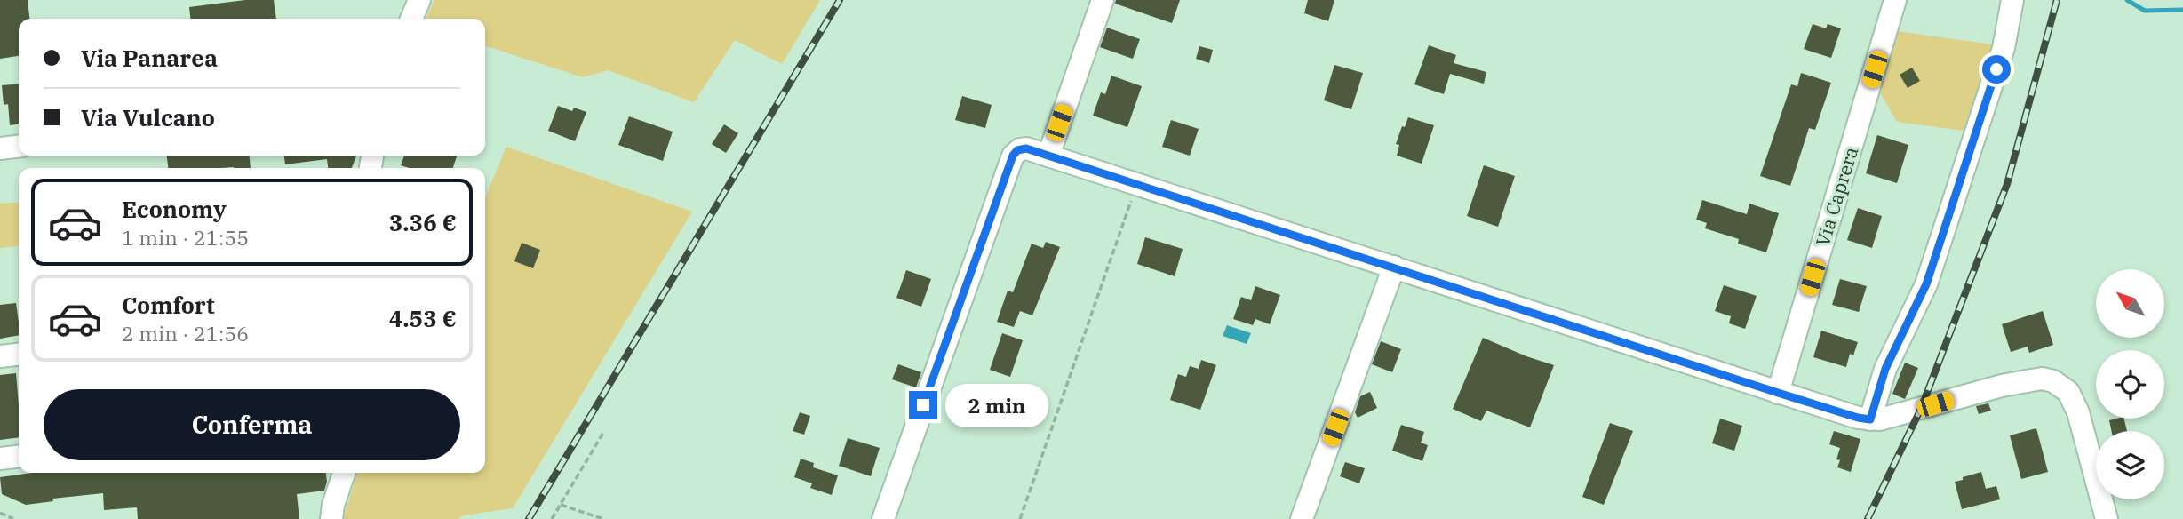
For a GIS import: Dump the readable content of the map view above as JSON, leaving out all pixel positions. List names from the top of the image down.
{
  "streets": {
    "street": ["Via Caprera"]
  },
  "north": "top left",
  "page": {
    "banner": ["Via Panarea", "Via Vulcano"],
    "list": [
      {
        "name": "Economy",
        "note": "1 min · 21:55",
        "value": "3.36 €"
      },
      {
        "name": "Comfort",
        "note": "2 min · 21:56",
        "value": "4.53 €"
      }
    ],
    "buttons": "Conferma",
    "bubble": "2 min"
  }
}
